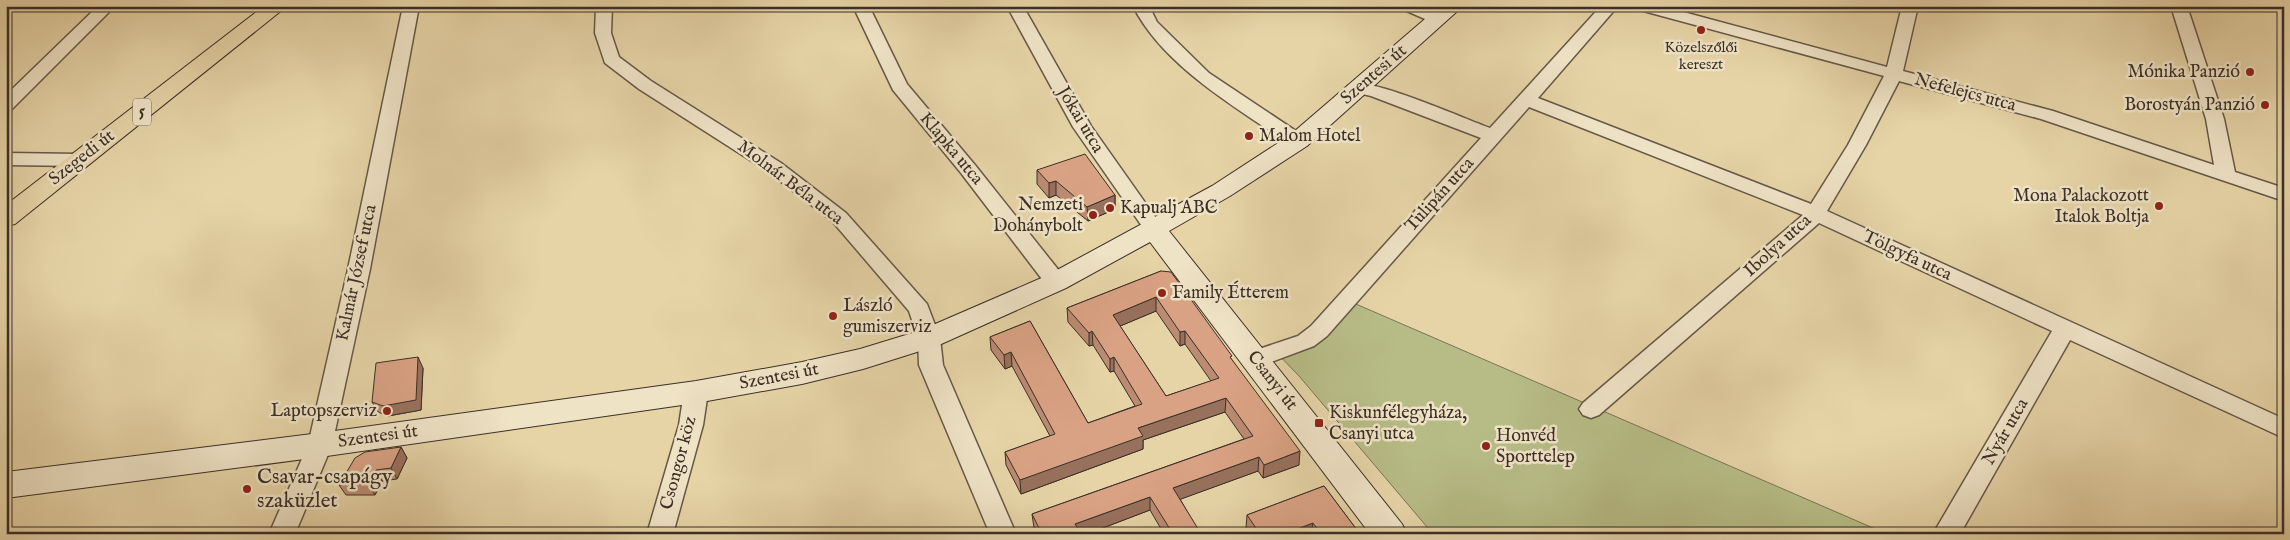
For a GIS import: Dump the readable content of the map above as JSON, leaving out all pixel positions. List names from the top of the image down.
{
  "streets": {
    "main road": ["5", "Szegedi út"],
    "street": [
      "Szentesi út",
      "Nefelejcs utca",
      "Jókai utca",
      "Klapka utca",
      "Molnár Béla utca",
      "Tulipán utca",
      "Ibolya utca",
      "Tölgyfa utca",
      "Kalmár József utca",
      "Csanyi út",
      "Nyár utca",
      "Csongor köz"
    ]
  },
  "crossings": [
    ["Szentesi út", "Jókai utca"],
    ["Szentesi út", "Klapka utca"],
    ["Szentesi út", "Molnár Béla utca"],
    ["Szentesi út", "Kalmár József utca"],
    ["Szentesi út", "Csanyi út"],
    ["Szentesi út", "Csongor köz"],
    ["Nefelejcs utca", "Ibolya utca"],
    ["Jókai utca", "Csanyi út"],
    ["Tulipán utca", "Tölgyfa utca"],
    ["Tulipán utca", "Csanyi út"],
    ["Ibolya utca", "Tölgyfa utca"],
    ["Tölgyfa utca", "Nyár utca"]
  ],
  "places": {
    "other": [
      "Közelszőlői kereszt",
      "Mónika Panzió",
      "Borostyán Panzió",
      "Malom Hotel",
      "Mona Palackozott Italok Boltja",
      "Kapualj ABC",
      "Nemzeti Dohánybolt",
      "Family Étterem",
      "László gumiszerviz",
      "Laptopszerviz",
      "Honvéd Sporttelep",
      "Csavar-csapágy szaküzlet"
    ],
    "transit": ["Kiskunfélegyháza, Csanyi utca"]
  }
}
